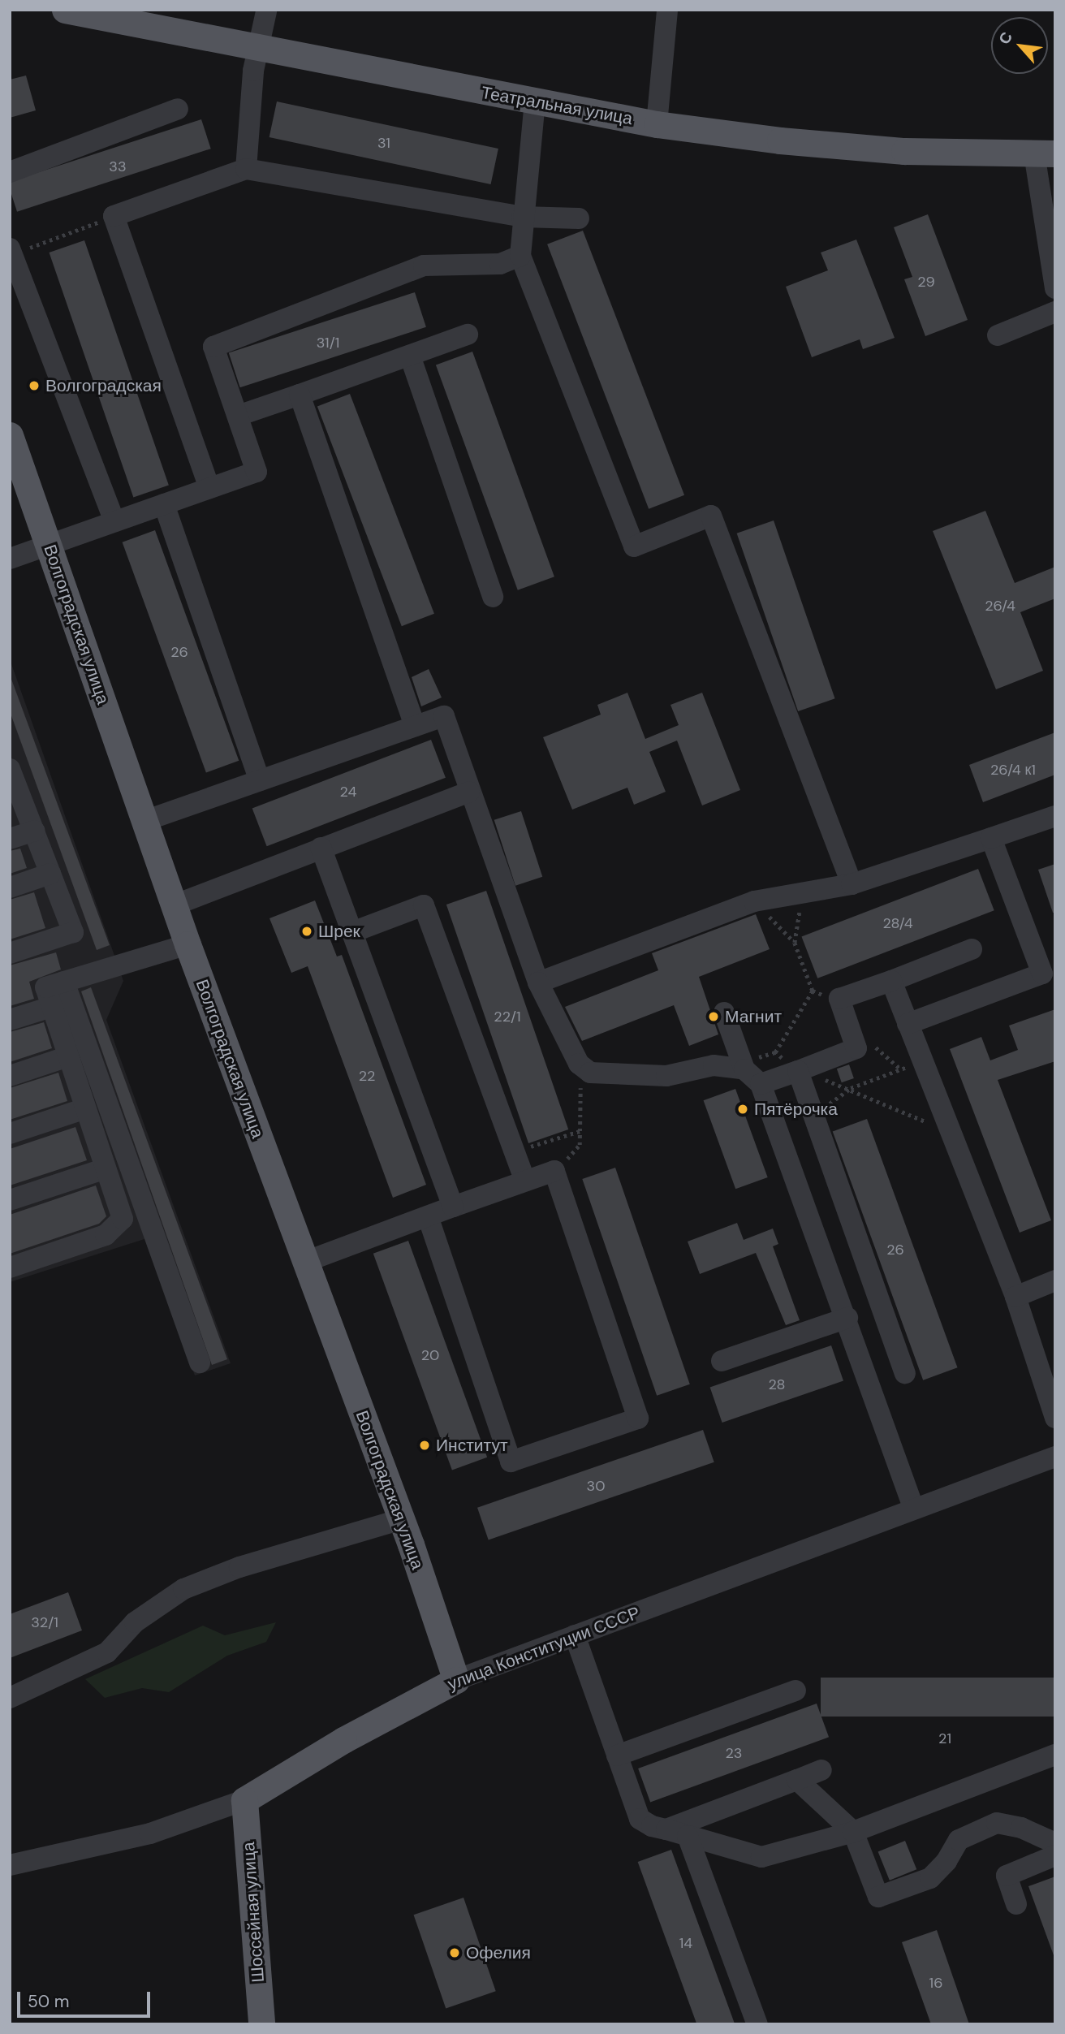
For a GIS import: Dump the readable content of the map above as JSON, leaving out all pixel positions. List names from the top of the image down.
{
  "streets": {
    "main road": [
      "Театральная улица",
      "Волгоградская улица",
      "улица Конституции СССР",
      "Шоссейная улица"
    ]
  },
  "crossings": [
    ["Волгоградская улица", "улица Конституции СССР"],
    ["улица Конституции СССР", "Шоссейная улица"]
  ],
  "places": [
    "Волгоградская",
    "Шрек",
    "Магнит",
    "Пятёрочка",
    "Институт",
    "Офелия"
  ],
  "house_numbers": [
    "31",
    "33",
    "29",
    "31/1",
    "26/4",
    "26",
    "26/4 к1",
    "24",
    "28/4",
    "22/1",
    "22",
    "26",
    "20",
    "28",
    "30",
    "32/1",
    "21",
    "23",
    "14",
    "16"
  ],
  "scale_bar": "50 m",
  "north": "top left"
}
